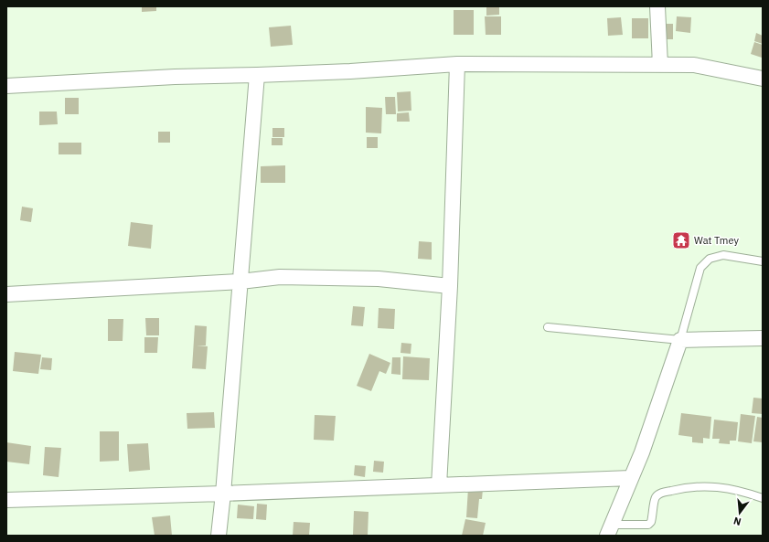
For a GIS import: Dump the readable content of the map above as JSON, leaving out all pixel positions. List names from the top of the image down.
{
  "places": {
    "temple": ["Wat Tmey"]
  },
  "north": "bottom"
}
